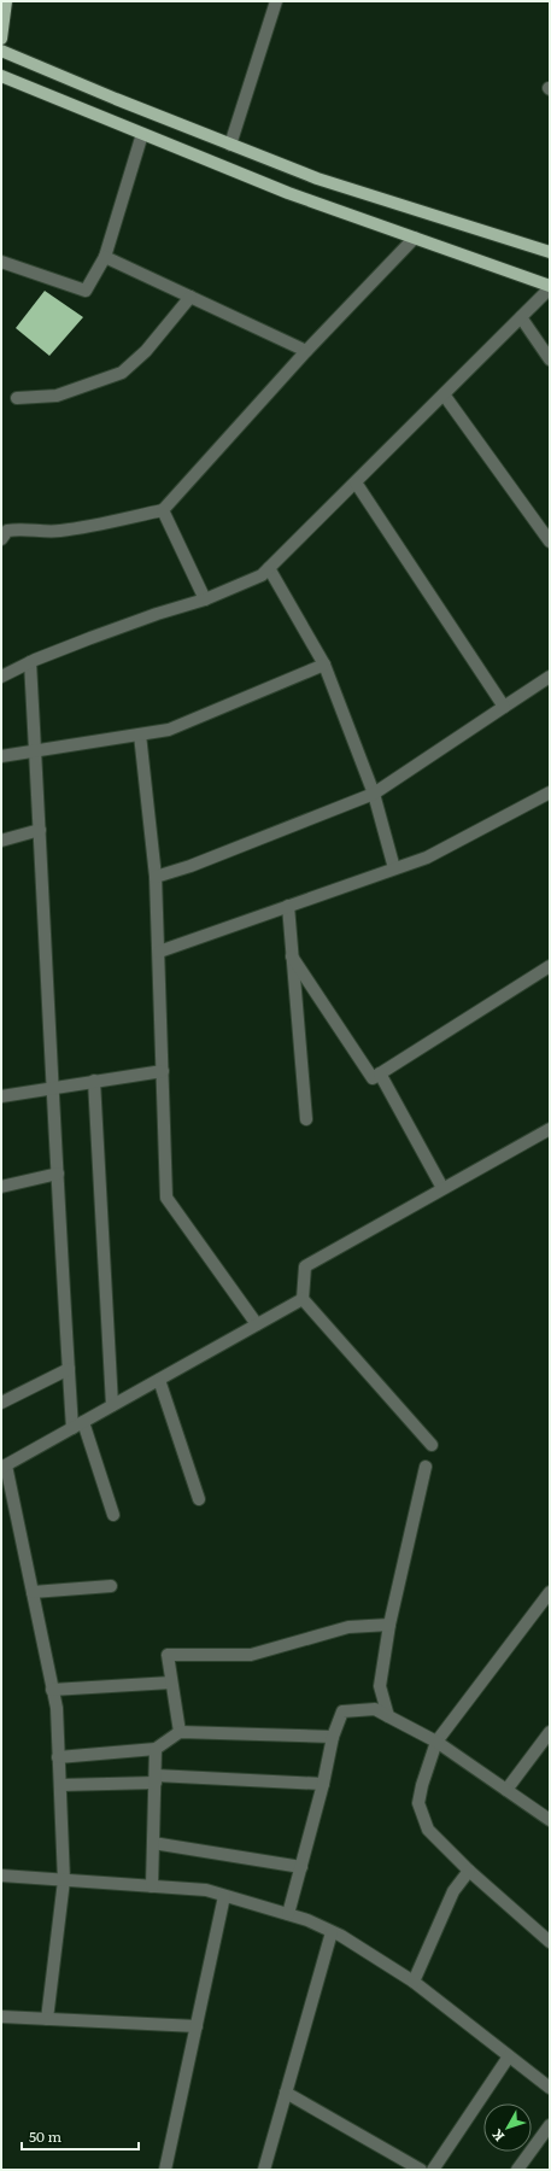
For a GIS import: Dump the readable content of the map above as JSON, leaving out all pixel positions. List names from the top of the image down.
{
  "scale_bar": "50 m",
  "north": "bottom left"
}
